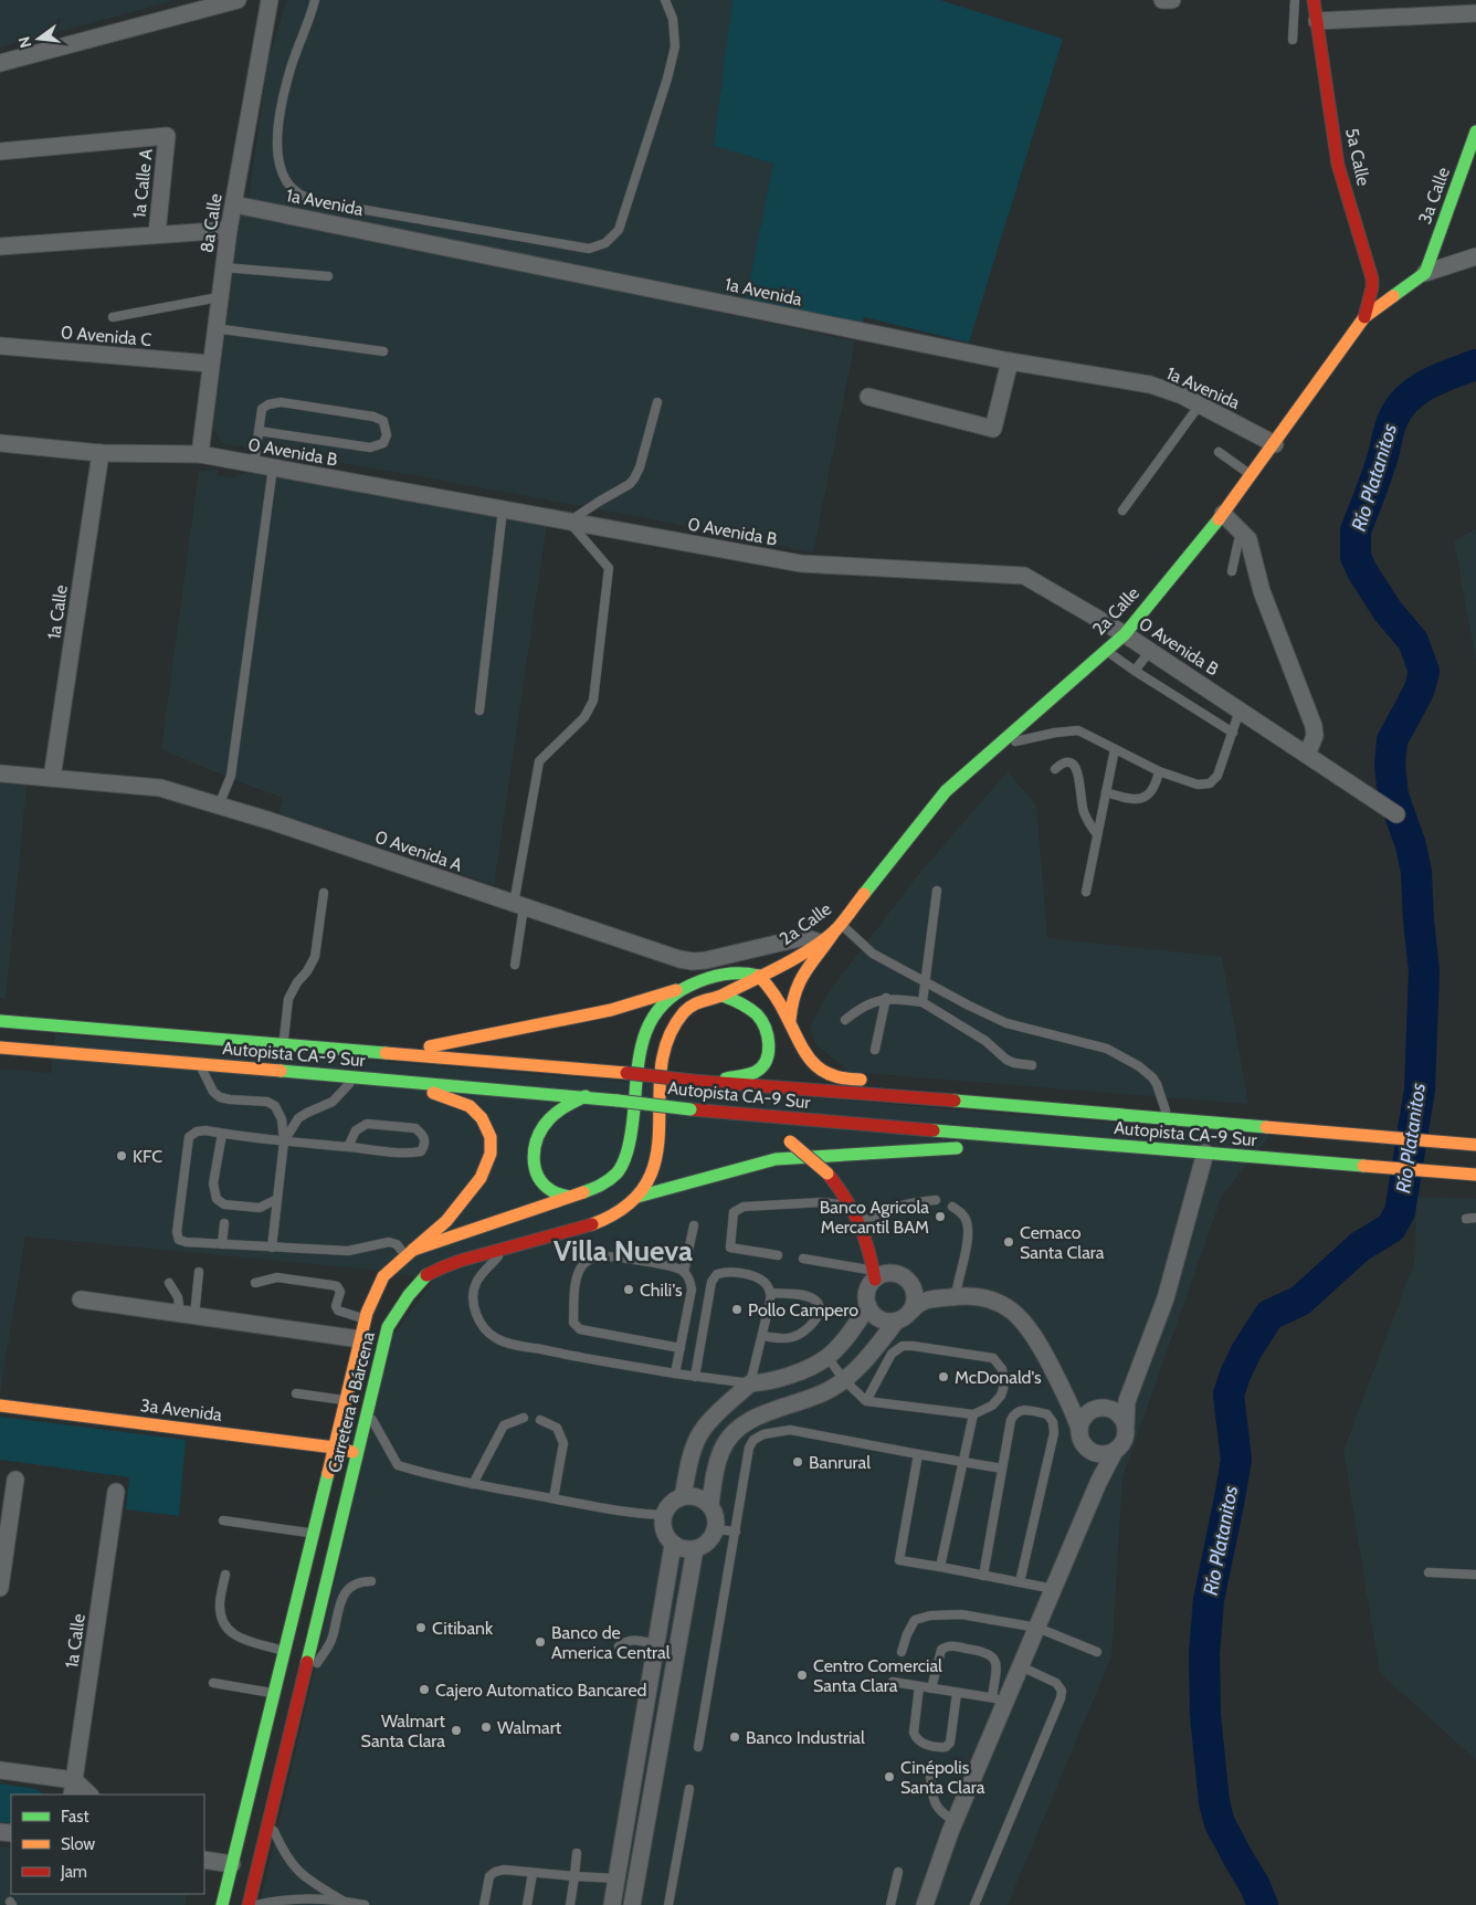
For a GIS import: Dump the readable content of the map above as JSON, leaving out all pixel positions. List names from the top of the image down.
{
  "streets": {
    "main road": [
      "5a Calle",
      "3a Calle",
      "2a Calle",
      "Autopista CA-9 Sur",
      "Carretera a Bárcena",
      "3a Avenida"
    ],
    "street": [
      "1a Calle A",
      "1a Avenida",
      "8a Calle",
      "0 Avenida C",
      "0 Avenida B",
      "1a Calle",
      "0 Avenida A"
    ]
  },
  "crossings": [
    ["5a Calle", "2a Calle"],
    ["3a Calle", "2a Calle"],
    ["1a Avenida", "8a Calle"],
    ["1a Avenida", "2a Calle"],
    ["8a Calle", "0 Avenida C"],
    ["8a Calle", "0 Avenida B"],
    ["0 Avenida B", "2a Calle"],
    ["0 Avenida B", "1a Calle"],
    ["2a Calle", "0 Avenida A"],
    ["2a Calle", "Carretera a Bárcena"],
    ["1a Calle", "0 Avenida A"],
    ["Carretera a Bárcena", "3a Avenida"]
  ],
  "districts": ["Villa Nueva"],
  "water": ["Río Platanitos"],
  "places": [
    "KFC",
    "Banco Agricola Mercantil BAM",
    "Cemaco Santa Clara",
    "Chili's",
    "Pollo Campero",
    "McDonald's",
    "Banrural",
    "Citibank",
    "Banco de America Central",
    "Centro Comercial Santa Clara",
    "Cajero Automatico Bancared",
    "Walmart",
    "Walmart Santa Clara",
    "Banco Industrial",
    "Cinépolis Santa Clara"
  ],
  "legend": ["Fast", "Slow", "Jam"],
  "north": "left"
}
